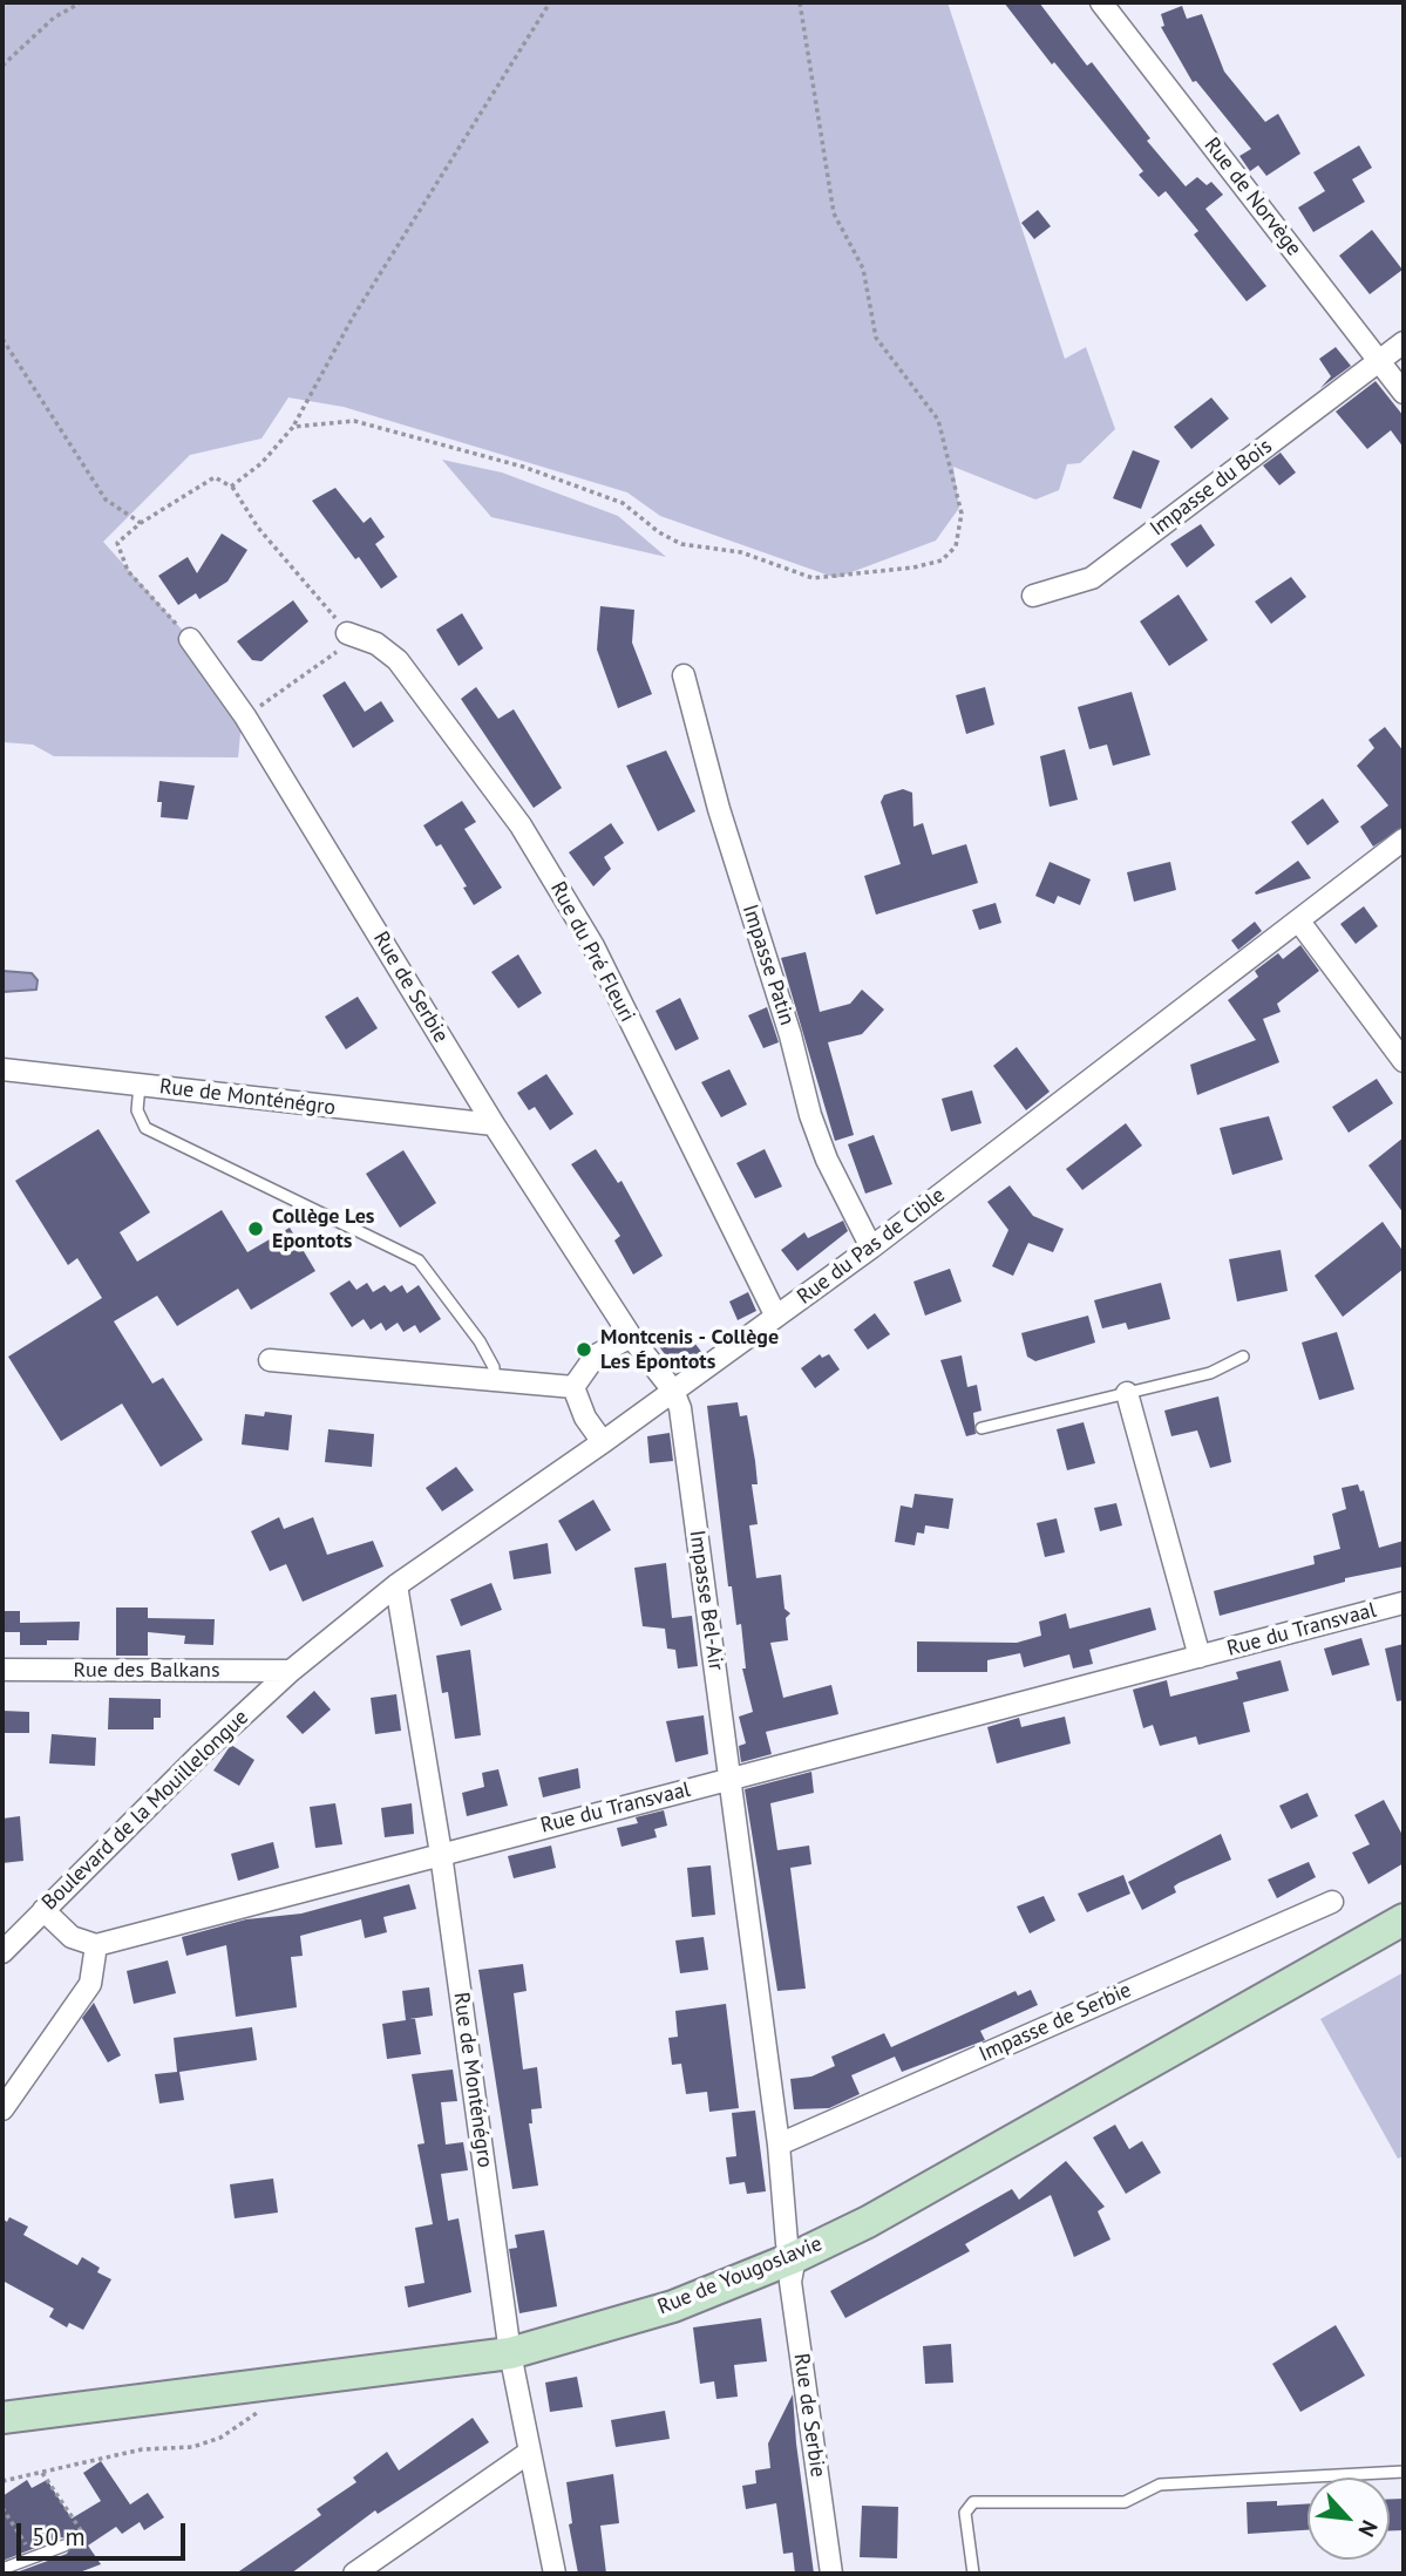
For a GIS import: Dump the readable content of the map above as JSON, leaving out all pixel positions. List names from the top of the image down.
{
  "streets": {
    "main road": ["Rue de Yougoslavie"],
    "street": [
      "Rue de Norvège",
      "Impasse du Bois",
      "Rue du Pré Fleuri",
      "Impasse Patin",
      "Rue de Serbie",
      "Rue de Monténégro",
      "Rue du Pas de Cible",
      "Impasse Bel-Air",
      "Rue du Transvaal",
      "Rue des Balkans",
      "Boulevard de la Mouillelongue",
      "Impasse de Serbie"
    ]
  },
  "crossings": [
    ["Rue de Norvège", "Impasse du Bois"],
    ["Rue du Pré Fleuri", "Rue du Pas de Cible"],
    ["Impasse Patin", "Rue du Pas de Cible"],
    ["Rue de Serbie", "Rue de Monténégro"],
    ["Rue de Serbie", "Impasse Bel-Air"],
    ["Rue de Serbie", "Rue de Yougoslavie"],
    ["Rue de Monténégro", "Rue du Pas de Cible"],
    ["Rue de Monténégro", "Rue du Transvaal"],
    ["Rue de Monténégro", "Rue de Yougoslavie"],
    ["Rue du Pas de Cible", "Impasse Bel-Air"],
    ["Rue du Pas de Cible", "Rue des Balkans"],
    ["Rue du Pas de Cible", "Boulevard de la Mouillelongue"],
    ["Impasse Bel-Air", "Rue du Transvaal"],
    ["Impasse Bel-Air", "Impasse de Serbie"],
    ["Impasse Bel-Air", "Rue de Yougoslavie"],
    ["Rue des Balkans", "Boulevard de la Mouillelongue"]
  ],
  "places": ["Collège Les Epontots", "Montcenis - Collège Les Épontots"],
  "scale_bar": "50 m",
  "north": "bottom right"
}
